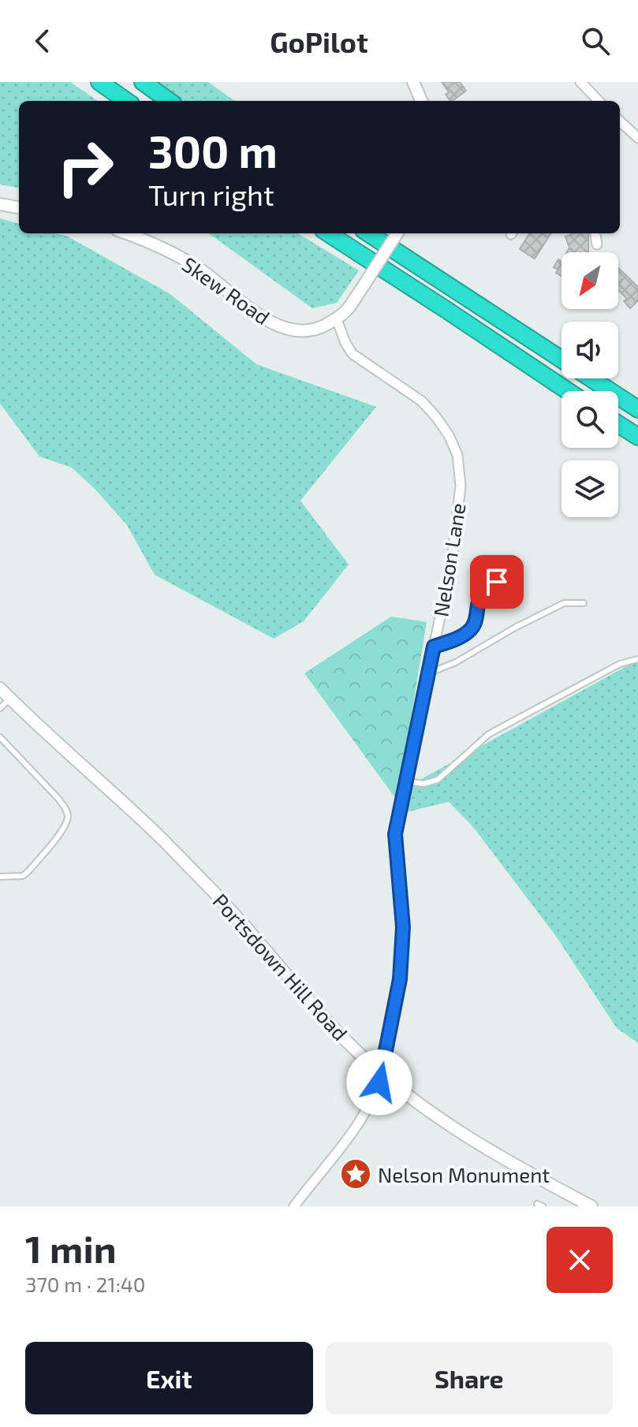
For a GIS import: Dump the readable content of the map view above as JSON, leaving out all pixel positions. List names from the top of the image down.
{
  "streets": {
    "street": ["Skew Road", "Nelson Lane", "Portsdown Hill Road"]
  },
  "crossings": [
    ["Skew Road", "Nelson Lane"],
    ["Nelson Lane", "Portsdown Hill Road"]
  ],
  "places": {
    "place": ["Nelson Monument"]
  },
  "north": "bottom left",
  "page": {
    "header": "GoPilot",
    "turn": ["300 m", "Turn right"],
    "heading": ["1 min", "370 m · 21:40"],
    "buttons": ["Exit", "Share"]
  }
}
